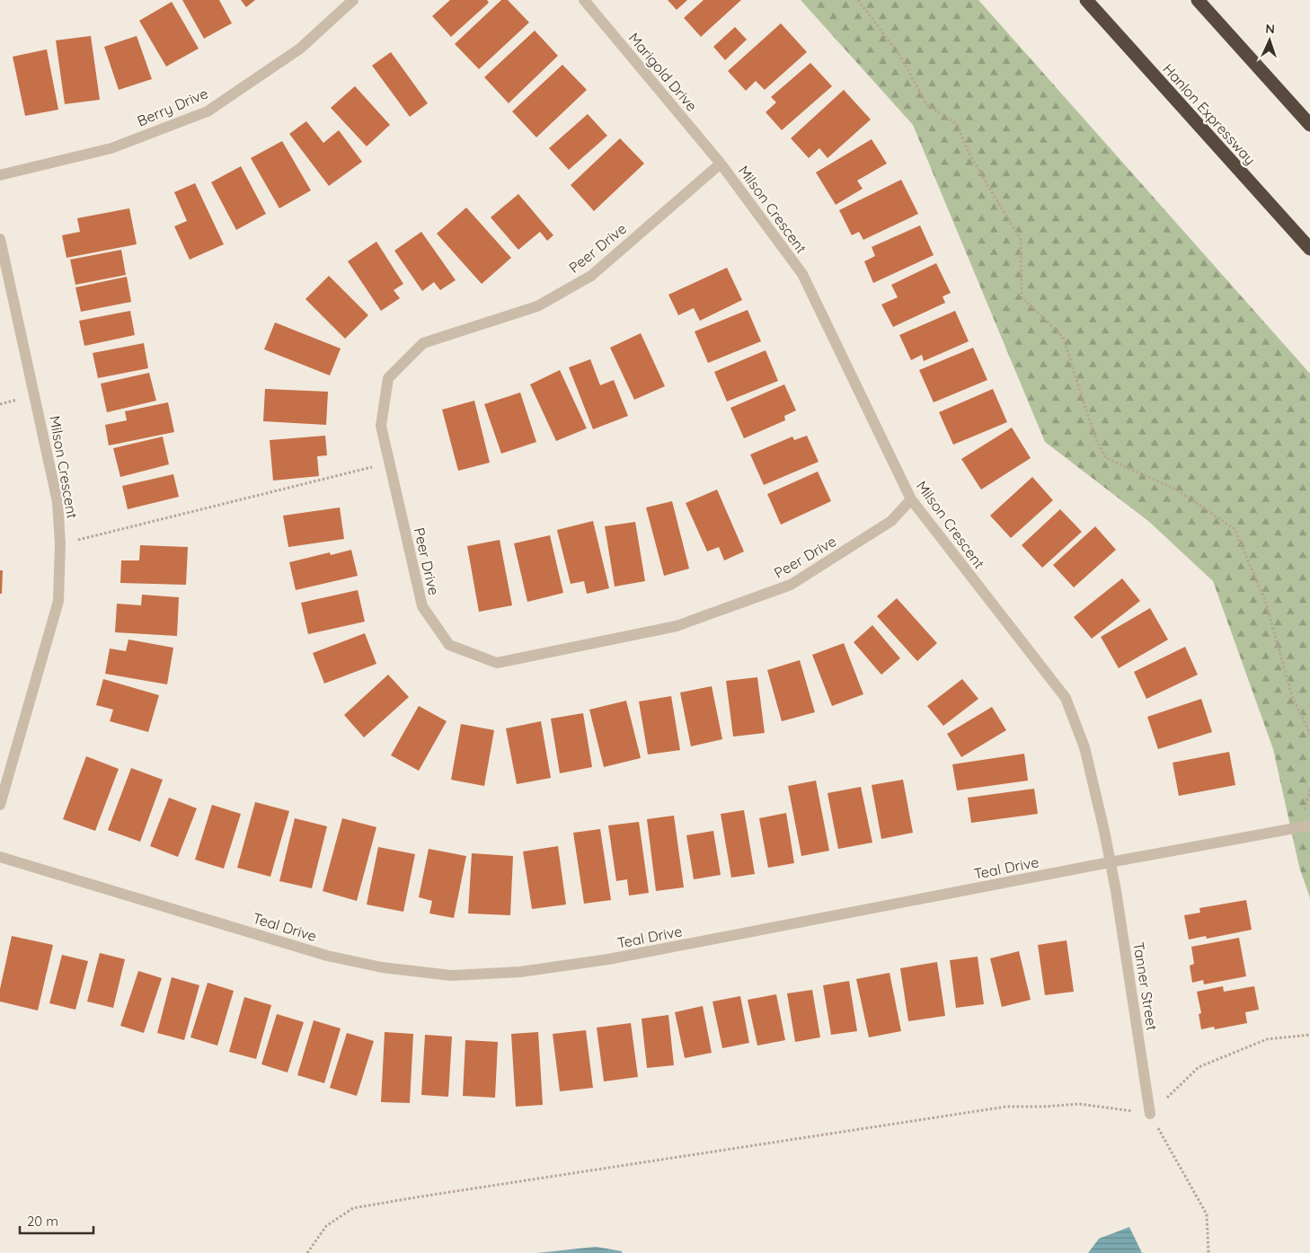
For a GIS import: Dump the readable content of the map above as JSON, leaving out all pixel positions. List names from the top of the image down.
{
  "streets": {
    "highway": ["Hanlon Expressway"],
    "street": [
      "Marigold Drive",
      "Berry Drive",
      "Milson Crescent",
      "Peer Drive",
      "Teal Drive",
      "Tanner Street"
    ]
  },
  "crossings": [
    ["Marigold Drive", "Milson Crescent"],
    ["Marigold Drive", "Peer Drive"],
    ["Milson Crescent", "Peer Drive"],
    ["Milson Crescent", "Teal Drive"],
    ["Milson Crescent", "Tanner Street"],
    ["Teal Drive", "Tanner Street"]
  ],
  "scale_bar": "20 m",
  "north": "top"
}
